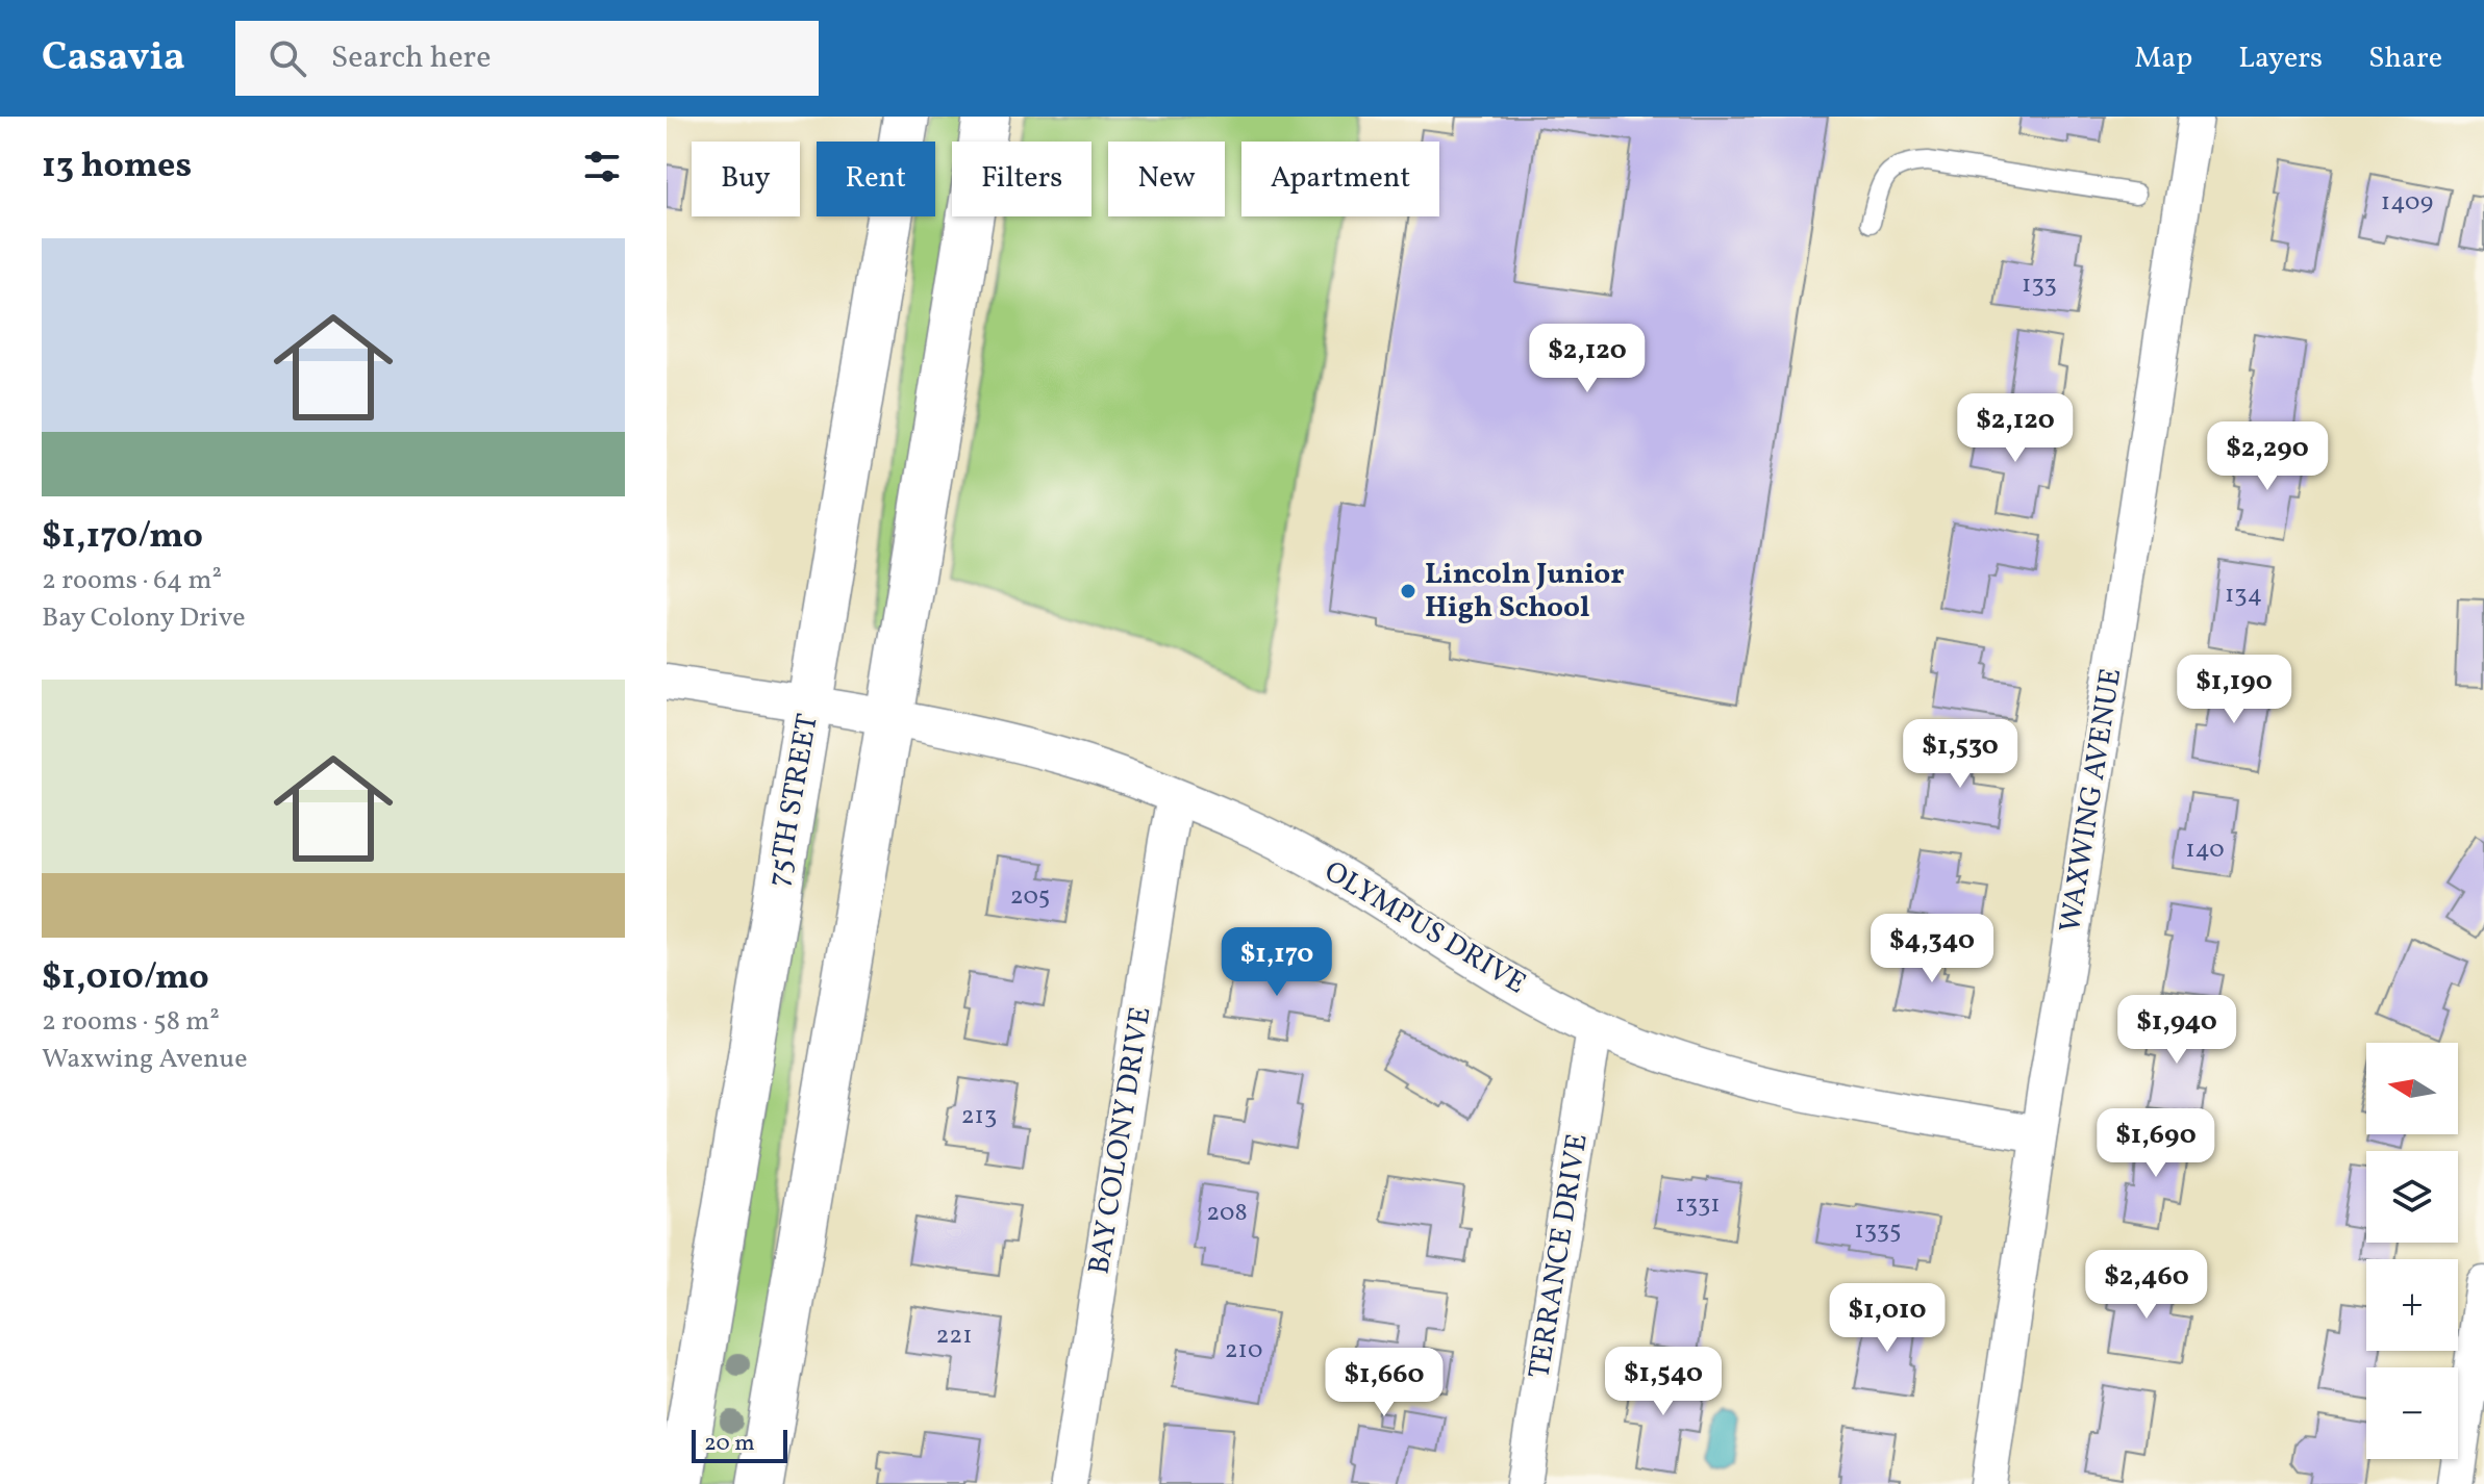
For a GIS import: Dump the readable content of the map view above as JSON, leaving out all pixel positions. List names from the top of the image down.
{
  "streets": {
    "main road": ["75TH STREET"],
    "street": [
      "WAXWING AVENUE",
      "OLYMPUS DRIVE",
      "BAY COLONY DRIVE",
      "TERRANCE DRIVE"
    ]
  },
  "crossings": [
    ["75TH STREET", "OLYMPUS DRIVE"],
    ["WAXWING AVENUE", "OLYMPUS DRIVE"],
    ["OLYMPUS DRIVE", "BAY COLONY DRIVE"],
    ["OLYMPUS DRIVE", "TERRANCE DRIVE"]
  ],
  "places": ["Lincoln Junior High School"],
  "house_numbers": [
    "1409",
    "133",
    "134",
    "140",
    "205",
    "213",
    "1331",
    "208",
    "1335",
    "221",
    "210"
  ],
  "scale_bar": "20 m",
  "north": "left",
  "page": {
    "header": "Casavia",
    "search": "Search here",
    "nav": ["Map", "Layers", "Share"],
    "heading": "13 homes",
    "chip": [
      "Buy",
      "Rent",
      "Filters",
      "New",
      "Apartment"
    ],
    "list": [
      {
        "name": "$1,170/mo",
        "note": "2 rooms · 64 m² · Bay Colony Drive"
      },
      {
        "name": "$1,010/mo",
        "note": "2 rooms · 58 m² · Waxwing Avenue"
      }
    ],
    "price": [
      "$2,120",
      "$2,120",
      "$2,290",
      "$1,190",
      "$1,530",
      "$4,340",
      "$1,170",
      "$1,940",
      "$1,690",
      "$2,460",
      "$1,010",
      "$1,540",
      "$1,660"
    ],
    "map_buttons": ["+", "−"],
    "scale": "20 m"
  }
}
